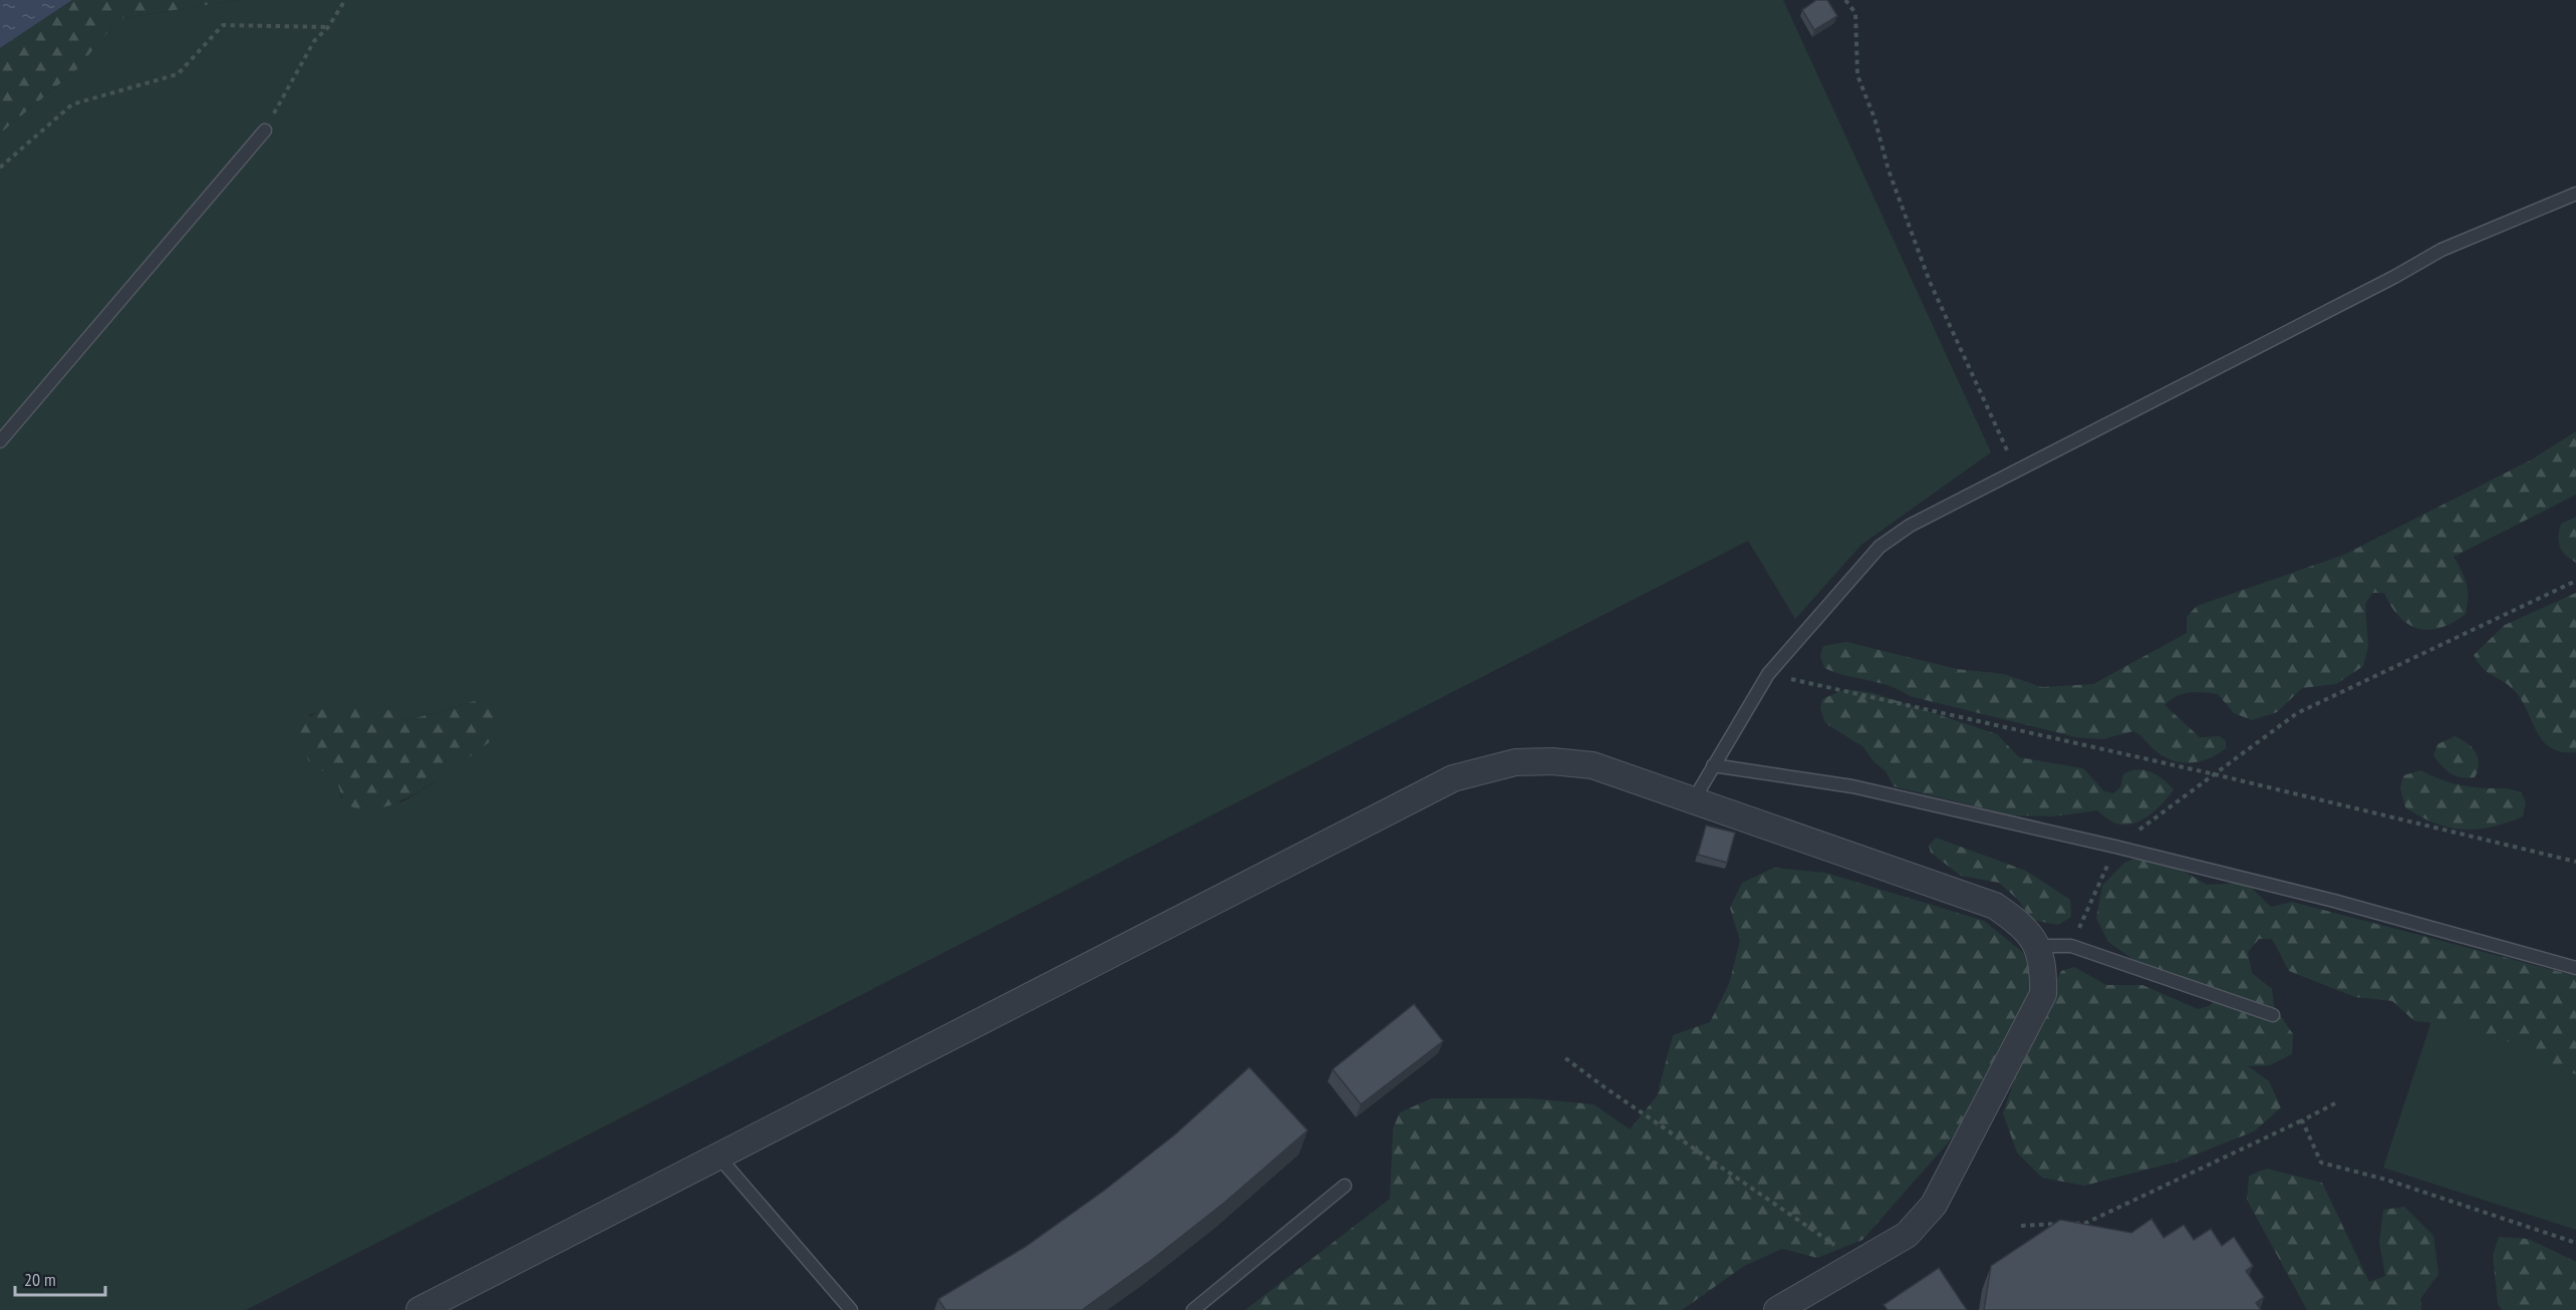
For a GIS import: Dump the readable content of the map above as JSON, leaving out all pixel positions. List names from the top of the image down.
{
  "scale_bar": "20 m"
}
